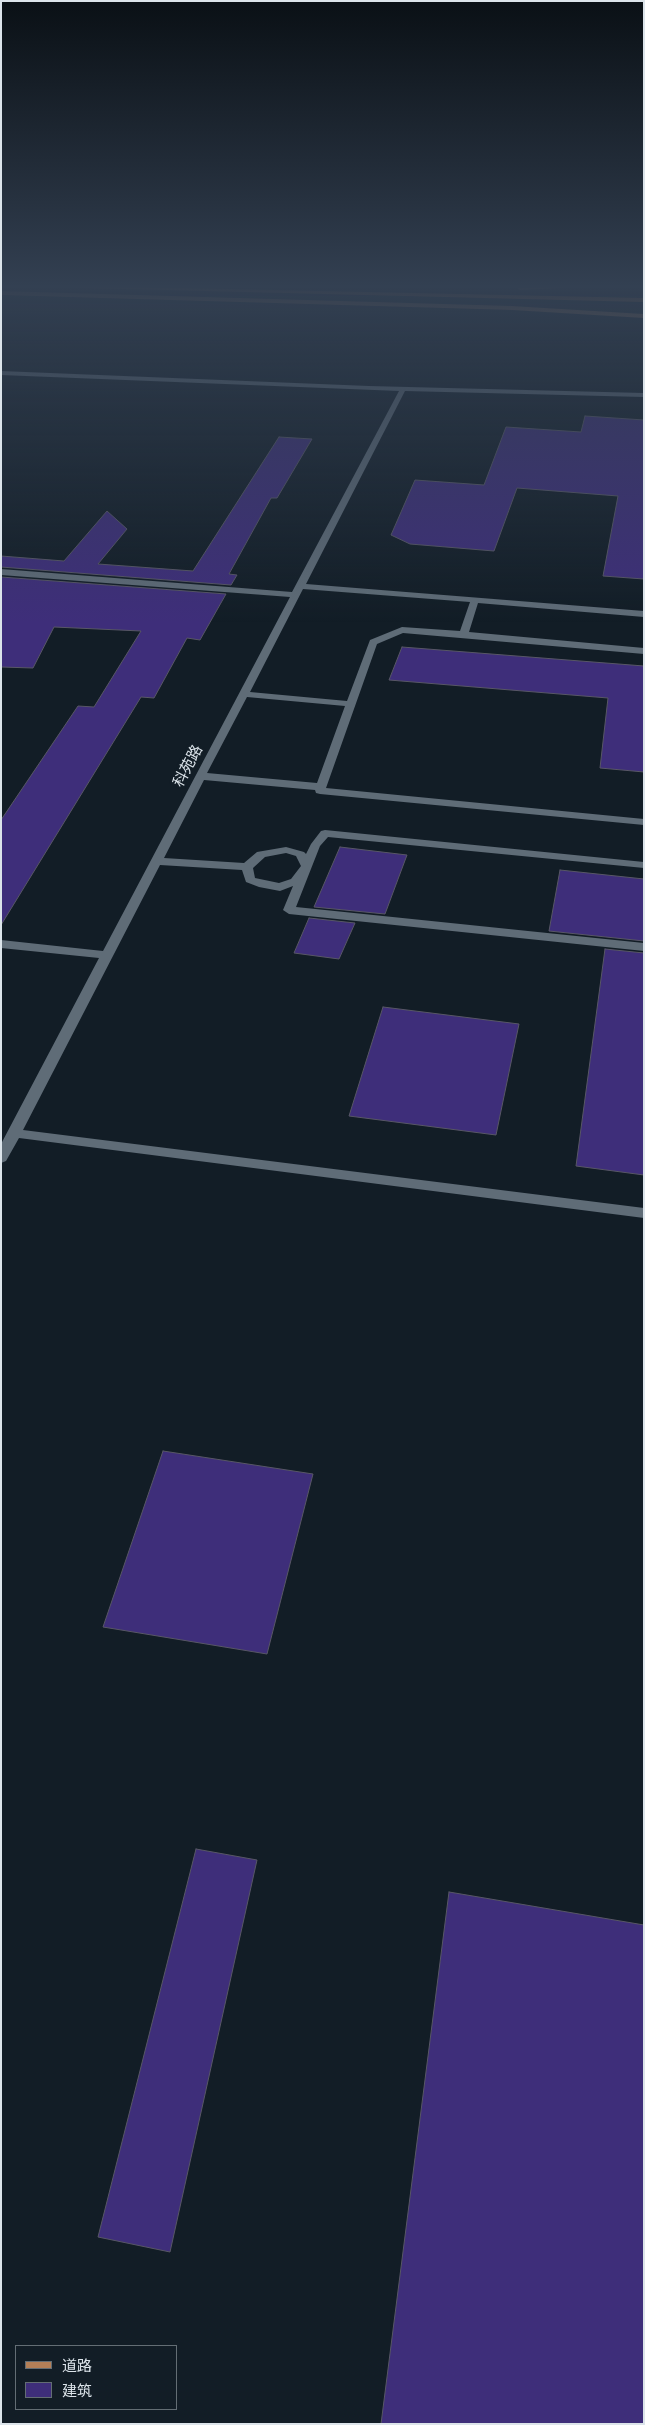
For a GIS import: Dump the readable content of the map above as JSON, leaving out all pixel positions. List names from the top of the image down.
{
  "streets": {
    "street": ["科苑路"]
  },
  "legend": ["道路", "建筑"]
}
